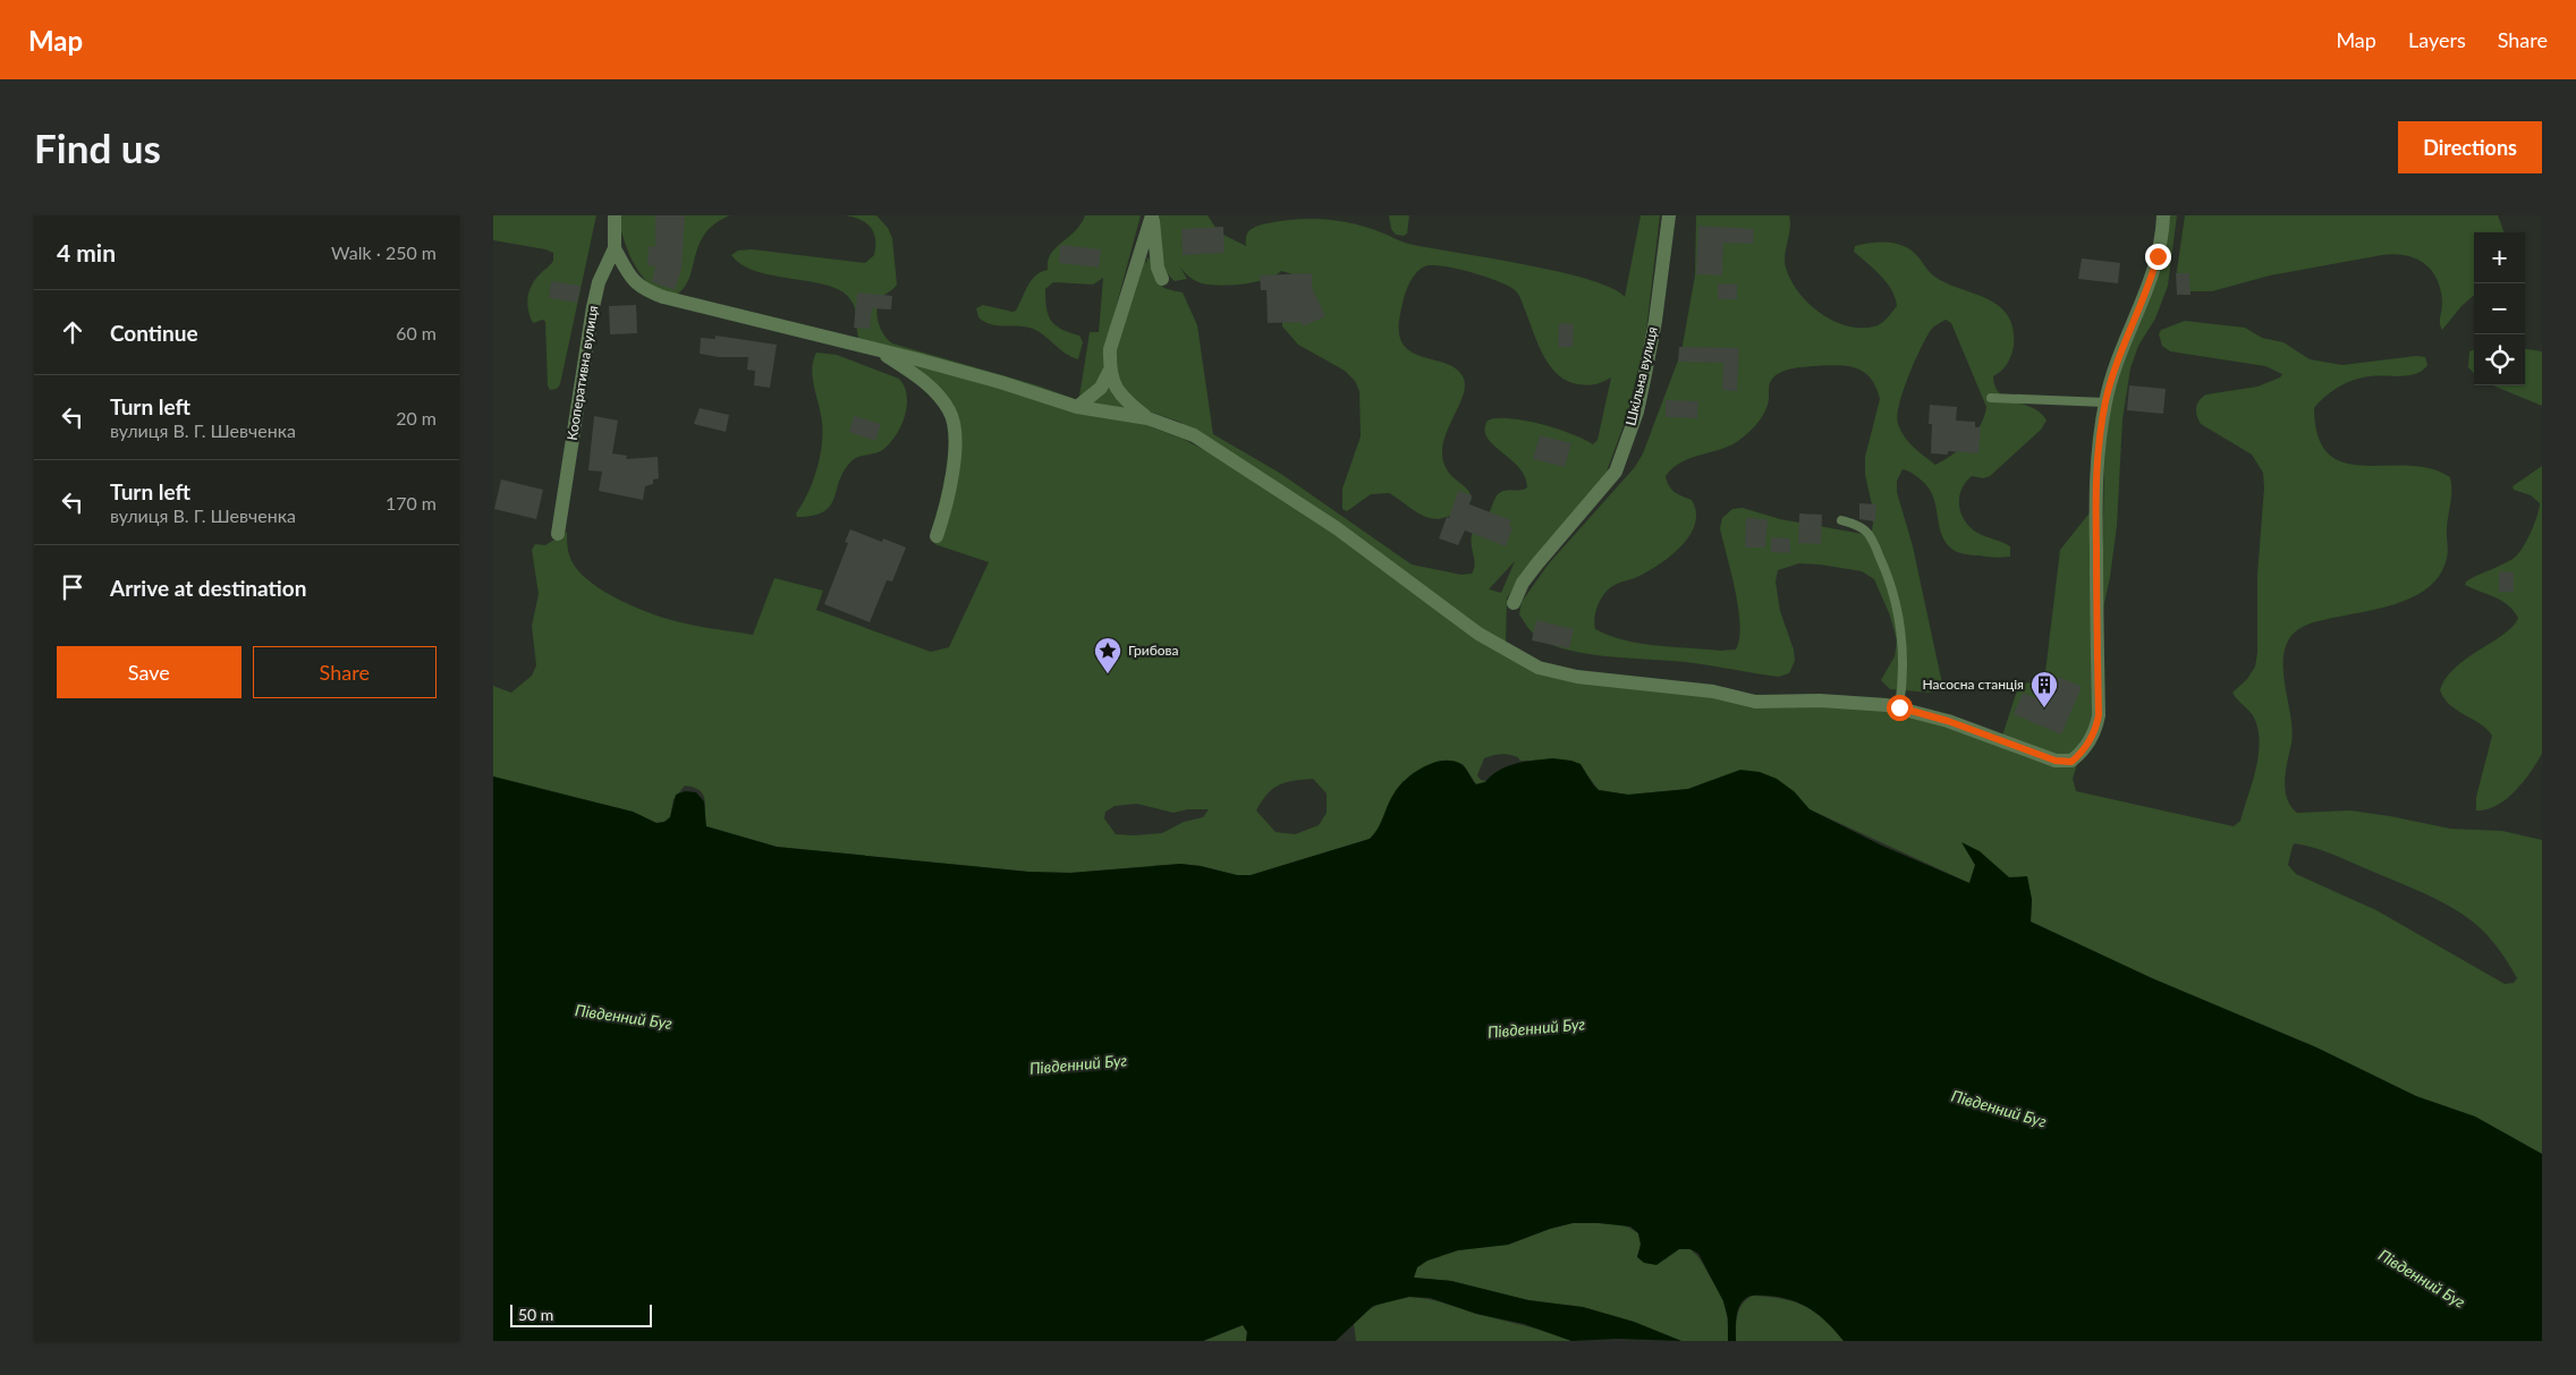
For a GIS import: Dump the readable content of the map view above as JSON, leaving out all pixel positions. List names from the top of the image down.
{
  "streets": {
    "street": ["Кооперативна вулиця", "Шкільна вулиця"]
  },
  "water": ["Південний Буг"],
  "places": {
    "place": ["Грибова"],
    "building": ["Насосна станція"]
  },
  "scale_bar": "50 m",
  "page": {
    "header": "Map",
    "nav": ["Map", "Layers", "Share"],
    "buttons": [
      "Directions",
      ["Save", "Share"]
    ],
    "title": "Find us",
    "heading": ["4 min", "Walk · 250 m"],
    "map_buttons": ["+", "−"],
    "list": [
      ["Continue", "60 m"],
      ["Turn left", "вулиця В. Г. Шевченка", "20 m"],
      ["Turn left", "вулиця В. Г. Шевченка", "170 m"],
      "Arrive at destination"
    ],
    "scale": "50 m"
  }
}
